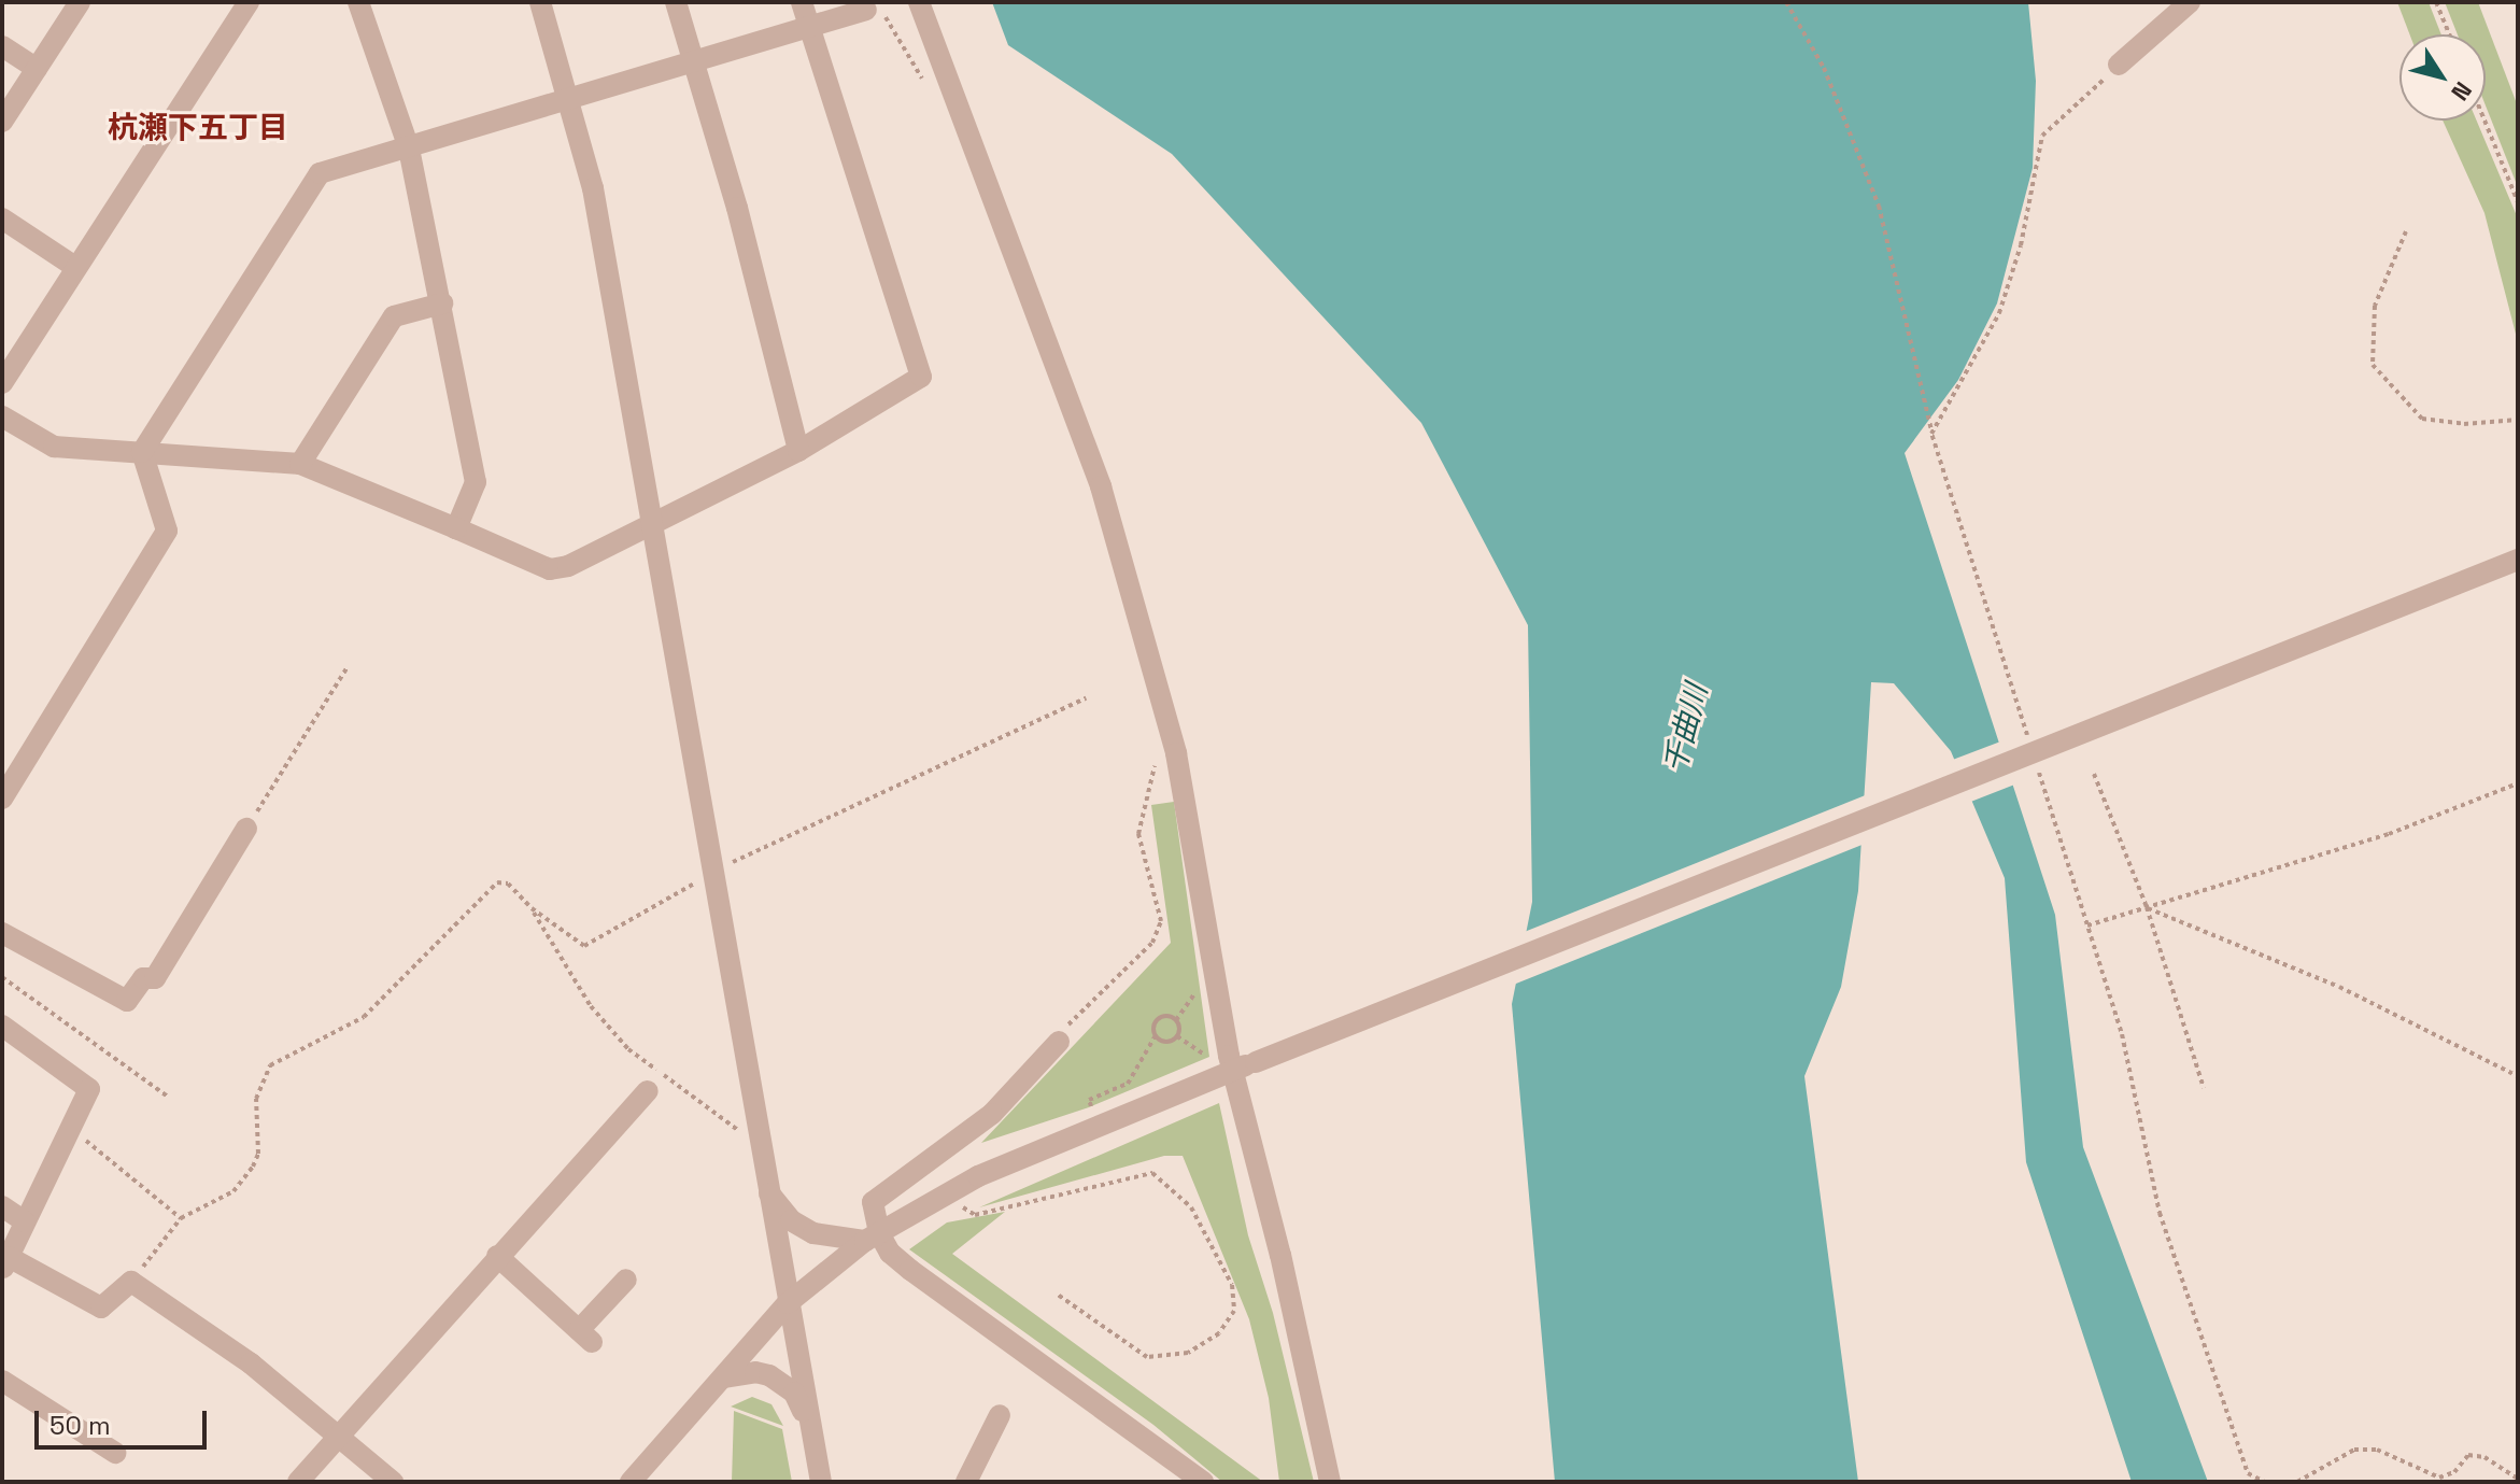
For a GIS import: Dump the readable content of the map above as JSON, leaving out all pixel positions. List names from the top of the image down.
{
  "districts": ["杭瀬下五丁目"],
  "water": ["千曲川"],
  "scale_bar": "50 m",
  "north": "bottom right"
}
